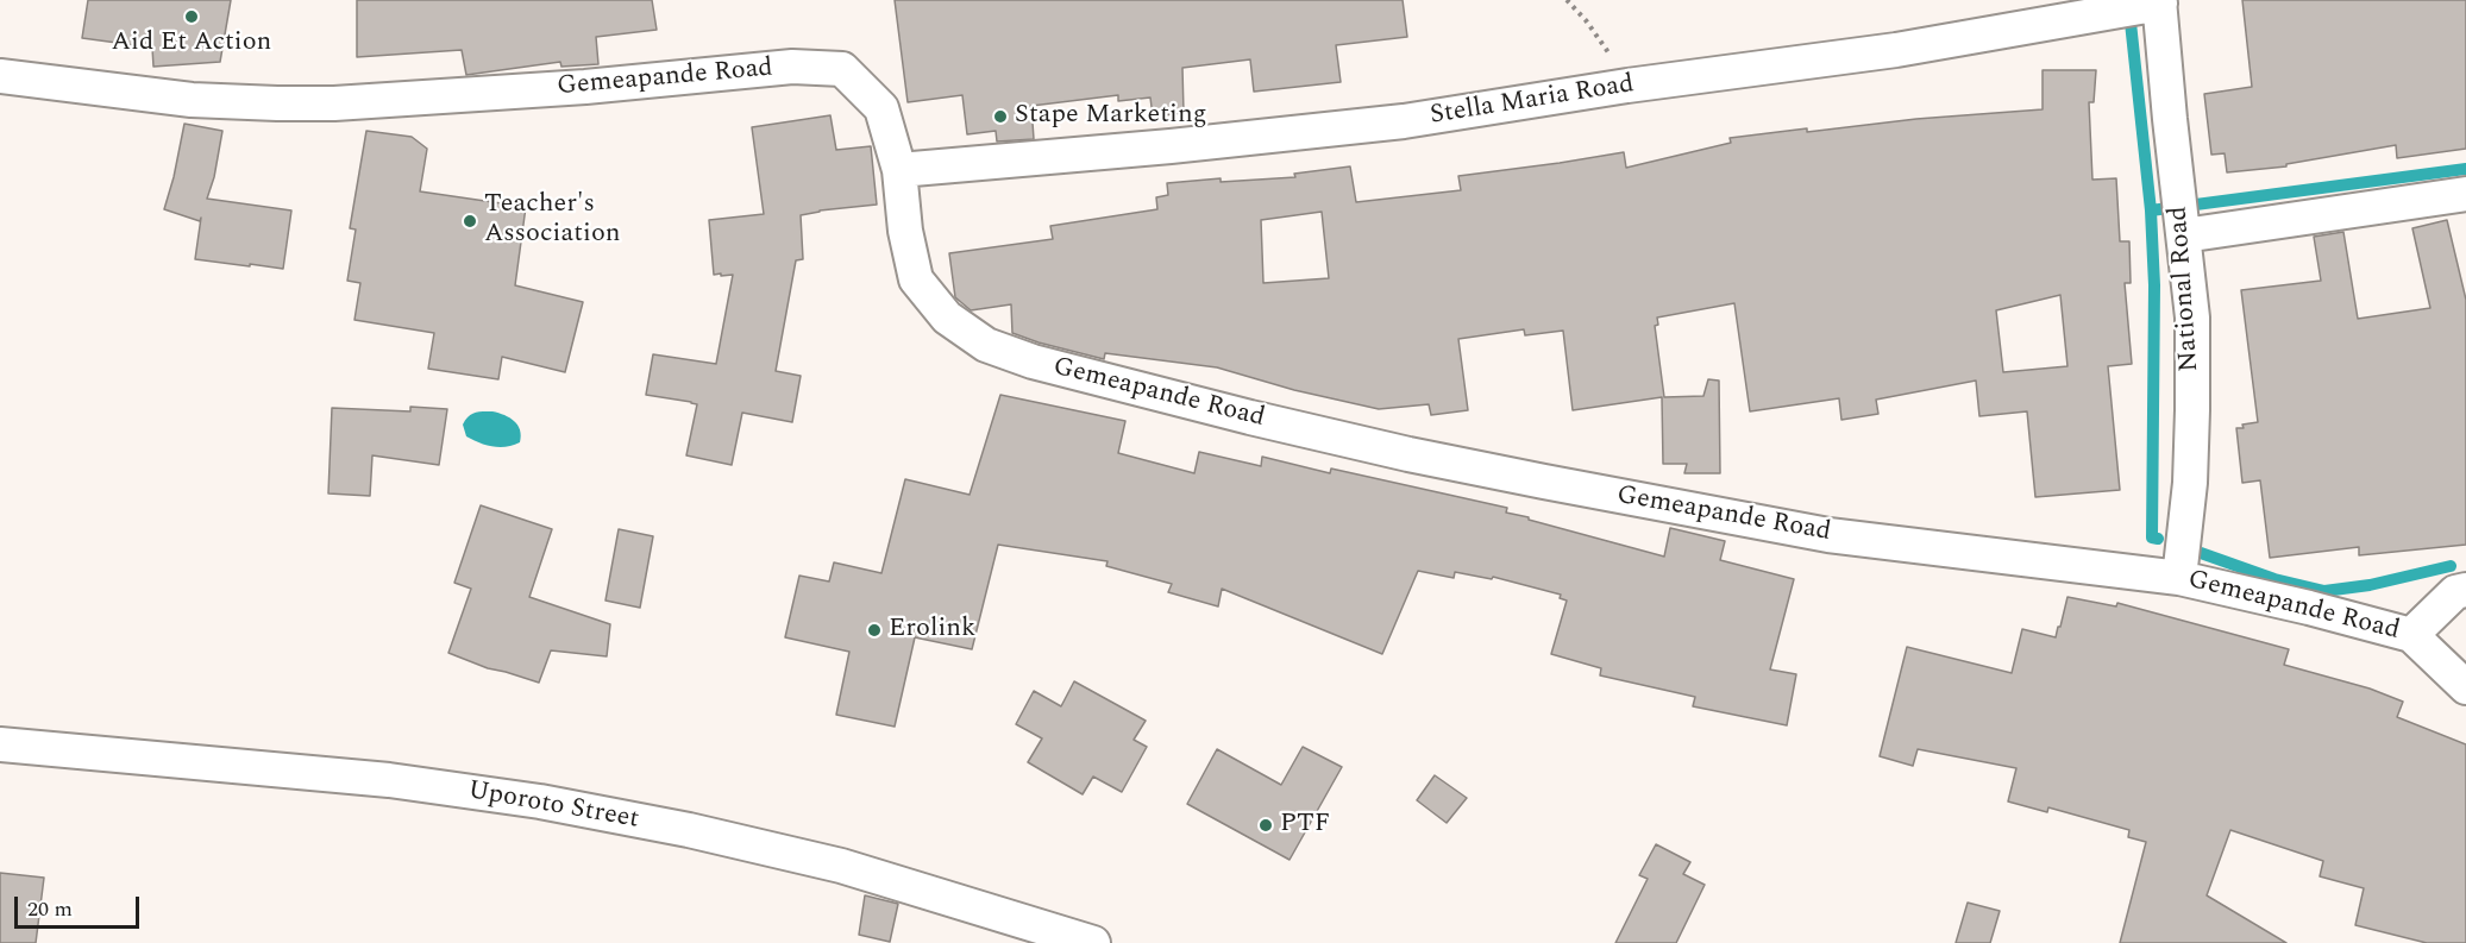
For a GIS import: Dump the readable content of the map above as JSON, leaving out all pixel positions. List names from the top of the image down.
{
  "streets": {
    "street": [
      "Gemeapande Road",
      "Stella Maria Road",
      "National Road",
      "Uporoto Street"
    ]
  },
  "crossings": [
    ["Gemeapande Road", "Stella Maria Road"],
    ["Gemeapande Road", "National Road"],
    ["Stella Maria Road", "National Road"]
  ],
  "places": [
    "Aid Et Action",
    "Stape Marketing",
    "Teacher's Association",
    "Erolink",
    "PTF"
  ],
  "scale_bar": "20 m"
}
